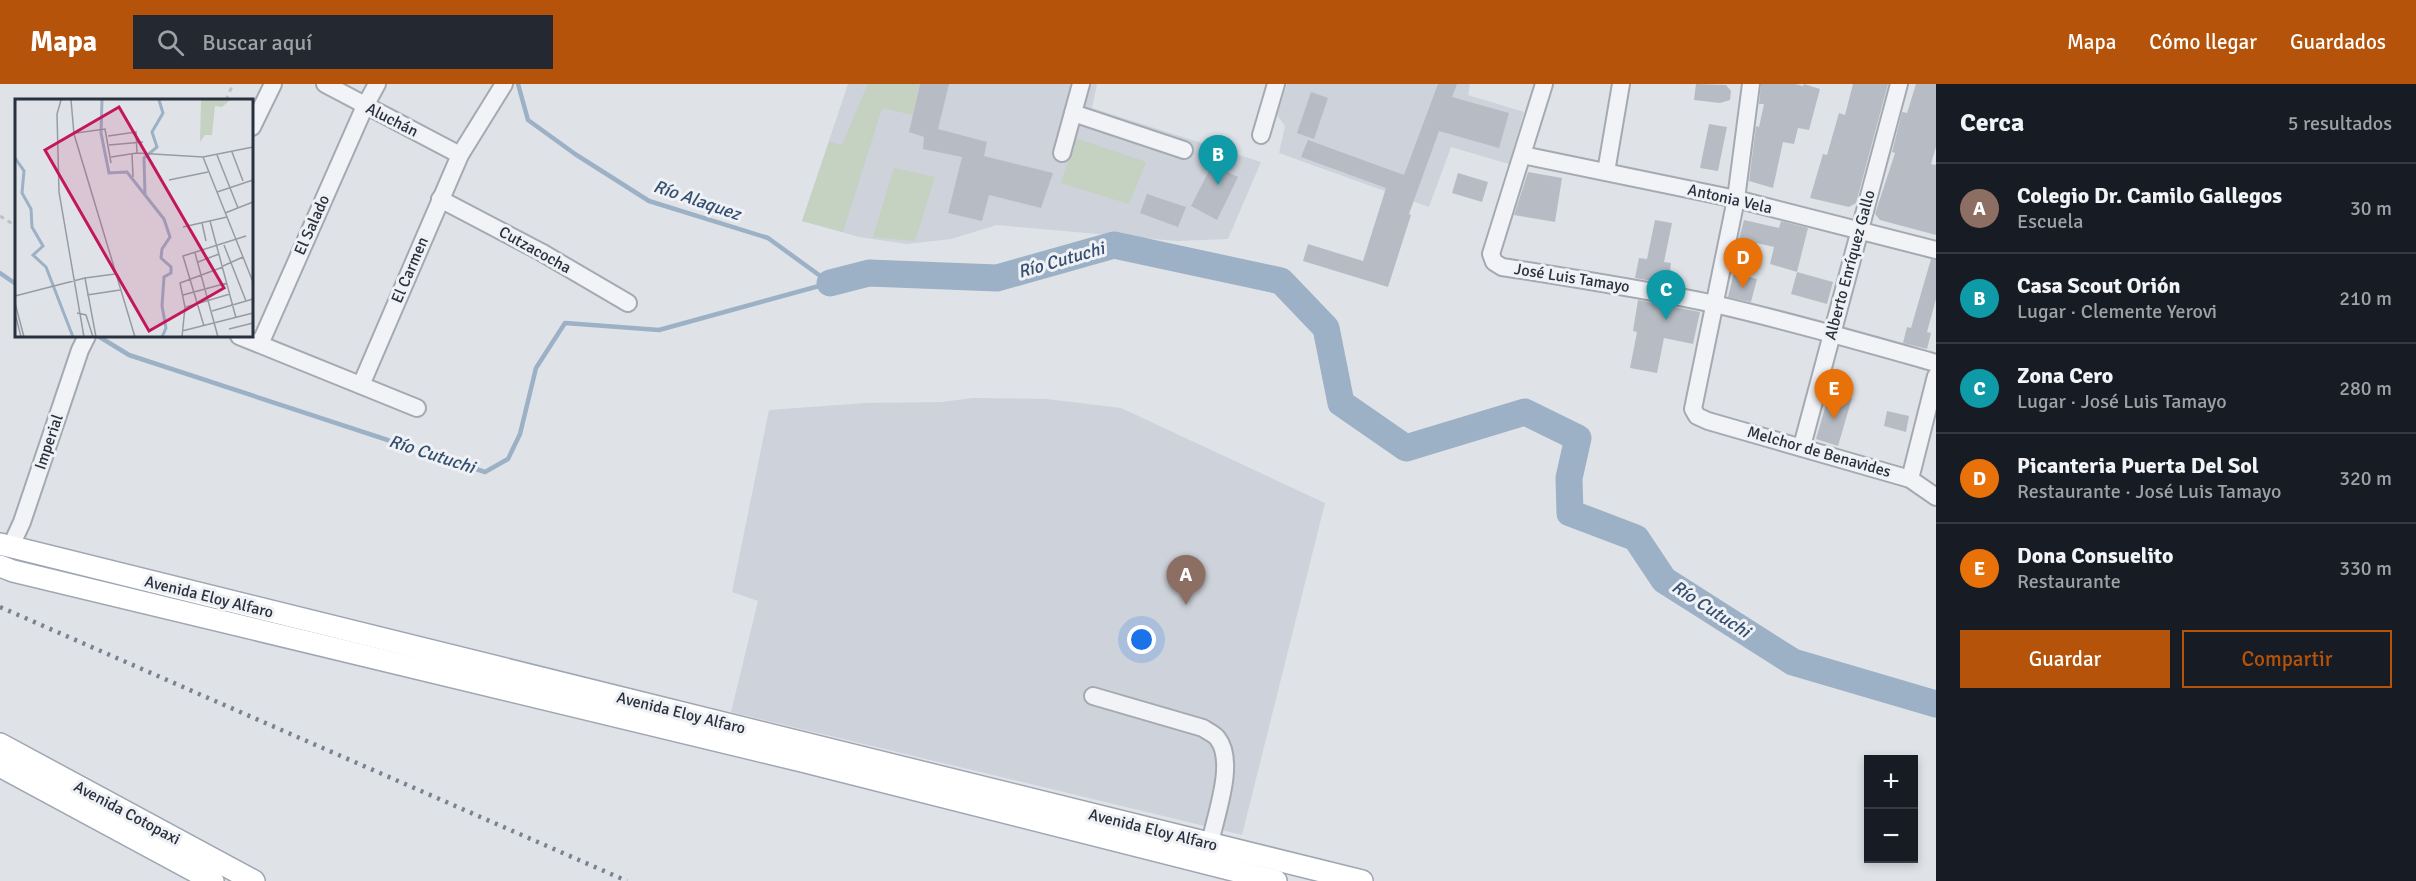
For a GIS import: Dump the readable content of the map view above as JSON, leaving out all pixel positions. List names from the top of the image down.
{
  "streets": {
    "main road": ["Avenida Eloy Alfaro", "Avenida Cotopaxi"],
    "street": [
      "Aluchán",
      "Antonia Vela",
      "El Salado",
      "Cutzacocha",
      "Alberto Enríquez Gallo",
      "El Carmen",
      "José Luis Tamayo",
      "Imperial",
      "Melchor de Benavides"
    ]
  },
  "crossings": [
    ["Aluchán", "El Salado"],
    ["Aluchán", "El Carmen"],
    ["Antonia Vela", "Alberto Enríquez Gallo"],
    ["Antonia Vela", "José Luis Tamayo"],
    ["Cutzacocha", "El Carmen"],
    ["Alberto Enríquez Gallo", "José Luis Tamayo"],
    ["Alberto Enríquez Gallo", "Melchor de Benavides"],
    ["José Luis Tamayo", "Melchor de Benavides"],
    ["Imperial", "Avenida Eloy Alfaro"]
  ],
  "water": ["Río Alaquez", "Río Cutuchi"],
  "page": {
    "header": "Mapa",
    "search": "Buscar aquí",
    "nav": ["Mapa", "Cómo llegar", "Guardados"],
    "heading": ["Cerca", "5 resultados"],
    "pins": [
      "B",
      "D",
      "C",
      "E",
      "A"
    ],
    "list": [
      {
        "mark": "A",
        "name": "Colegio Dr. Camilo Gallegos",
        "note": "Escuela",
        "value": "30 m"
      },
      {
        "mark": "B",
        "name": "Casa Scout Orión",
        "note": "Lugar · Clemente Yerovi",
        "value": "210 m"
      },
      {
        "mark": "C",
        "name": "Zona Cero",
        "note": "Lugar · José Luis Tamayo",
        "value": "280 m"
      },
      {
        "mark": "D",
        "name": "Picanteria Puerta Del Sol",
        "note": "Restaurante · José Luis Tamayo",
        "value": "320 m"
      },
      {
        "mark": "E",
        "name": "Dona Consuelito",
        "note": "Restaurante",
        "value": "330 m"
      }
    ],
    "buttons": ["Guardar", "Compartir"],
    "map_buttons": ["+", "−"]
  }
}
